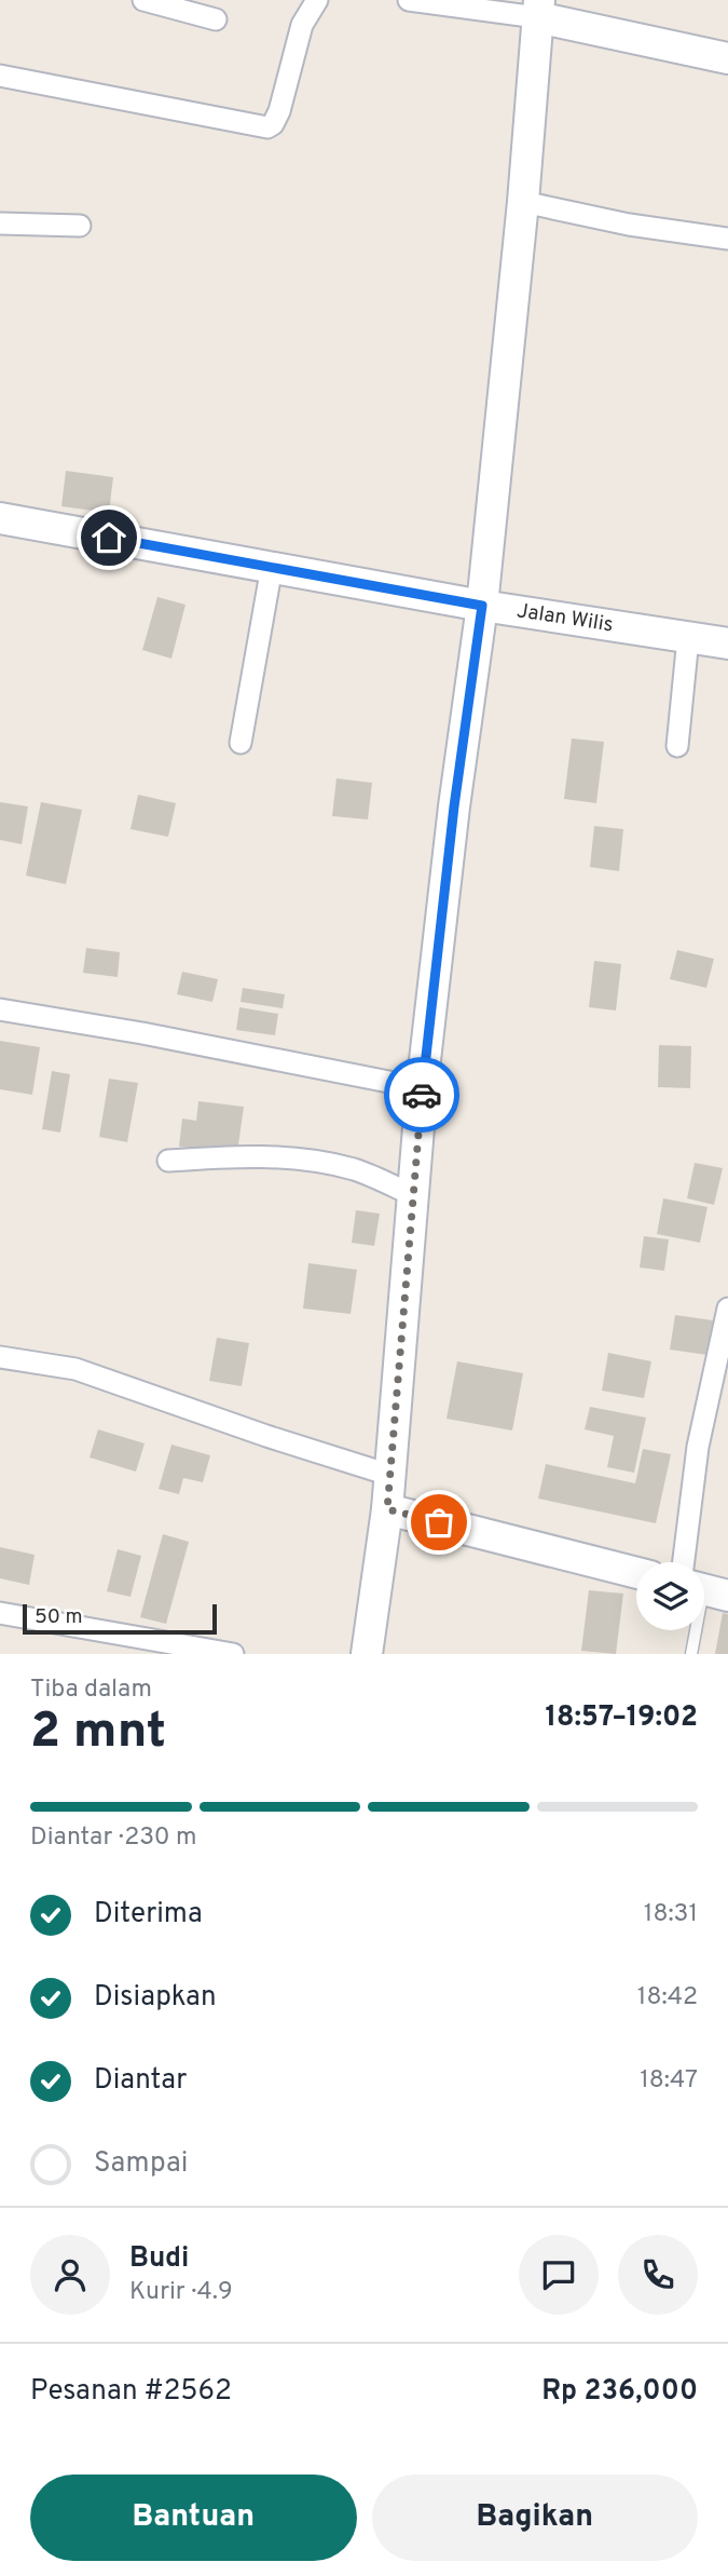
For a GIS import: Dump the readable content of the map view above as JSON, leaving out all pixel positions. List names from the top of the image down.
{
  "streets": {
    "main road": ["Jalan Wilis"]
  },
  "scale_bar": "50 m",
  "page": {
    "scale": "50 m",
    "heading": ["2 mnt", "Tiba dalam", "18:57–19:02"],
    "panel": [
      "Budi",
      "Kurir · 4.9",
      "Pesanan #2562",
      "Rp 236,000"
    ],
    "bar": "Diantar · 230 m",
    "list": [
      ["Diterima", "18:31"],
      ["Disiapkan", "18:42"],
      ["Diantar", "18:47"],
      "Sampai"
    ],
    "buttons": ["Bantuan", "Bagikan"]
  }
}
